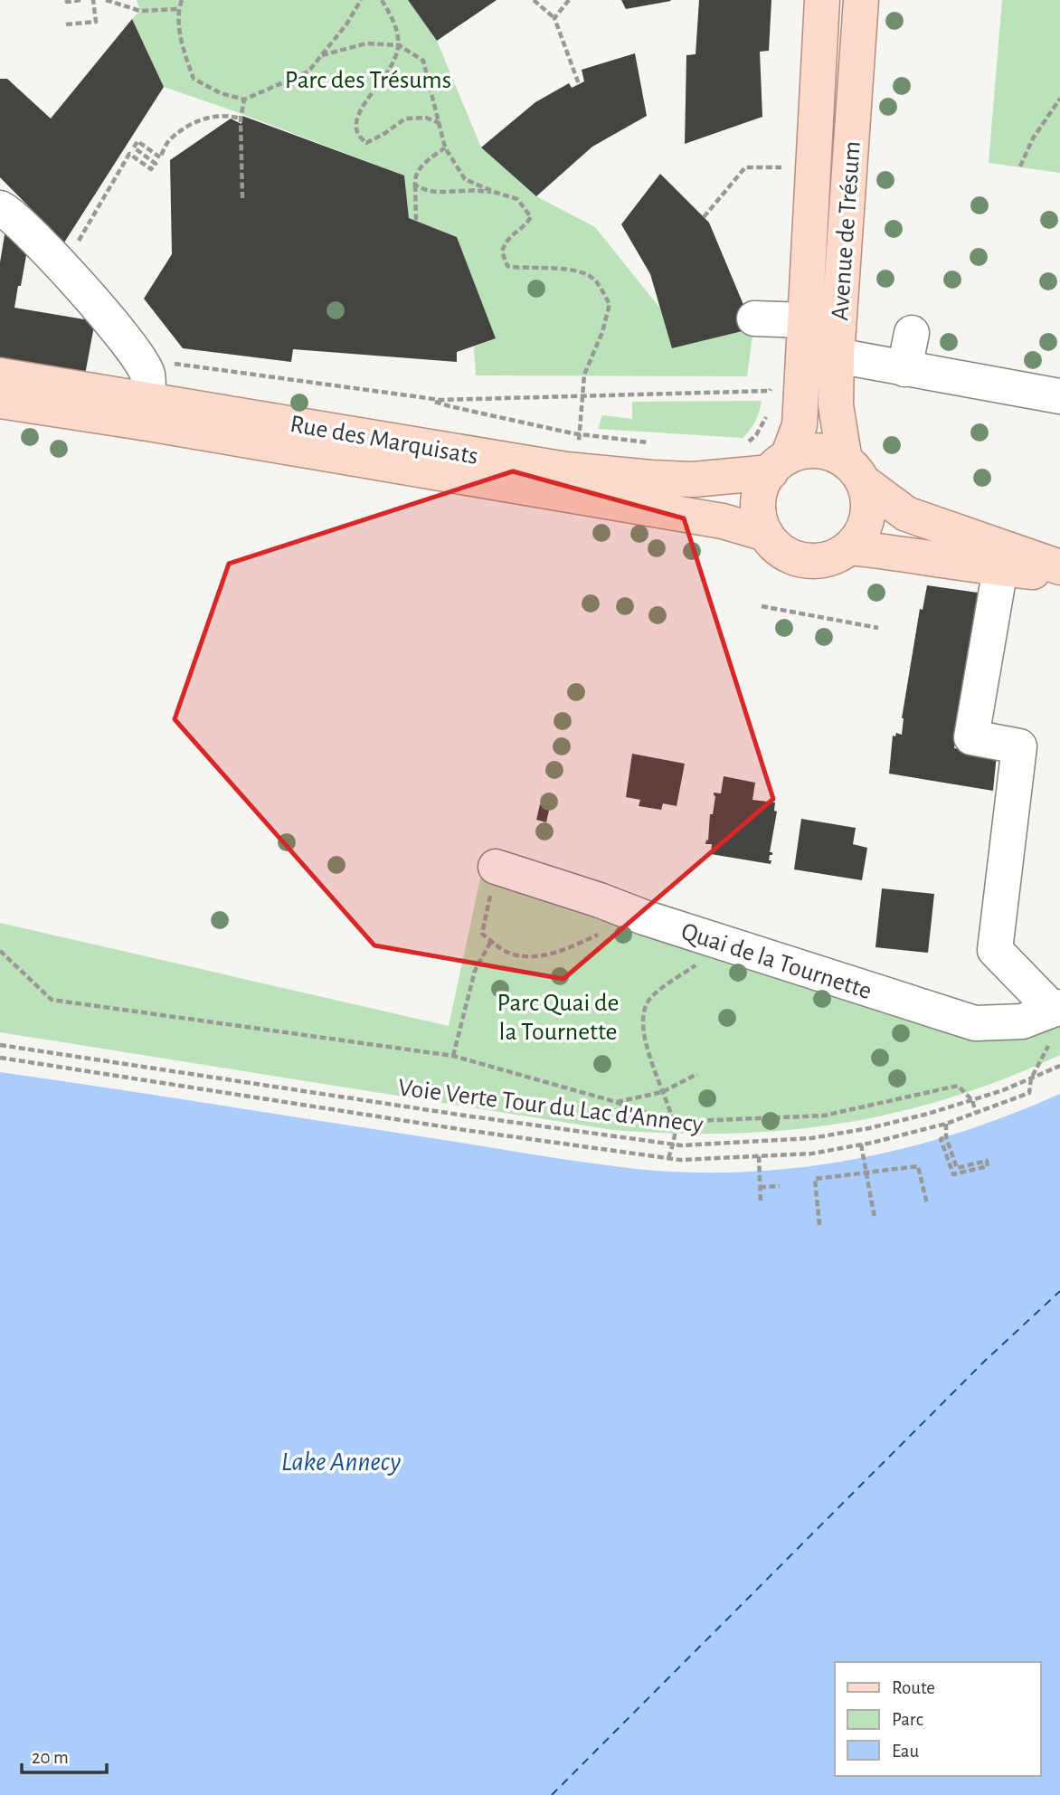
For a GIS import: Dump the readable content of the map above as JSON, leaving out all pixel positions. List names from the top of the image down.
{
  "streets": {
    "main road": ["Avenue de Trésum", "Rue des Marquisats"],
    "street": ["Quai de la Tournette"],
    "path": ["Voie Verte Tour du Lac d'Annecy"]
  },
  "crossings": [
    ["Avenue de Trésum", "Rue des Marquisats"]
  ],
  "water": ["Lake Annecy"],
  "parks": ["Parc des Trésums", "Parc Quai de la Tournette"],
  "legend": ["Route", "Parc", "Eau"],
  "scale_bar": "20 m"
}
